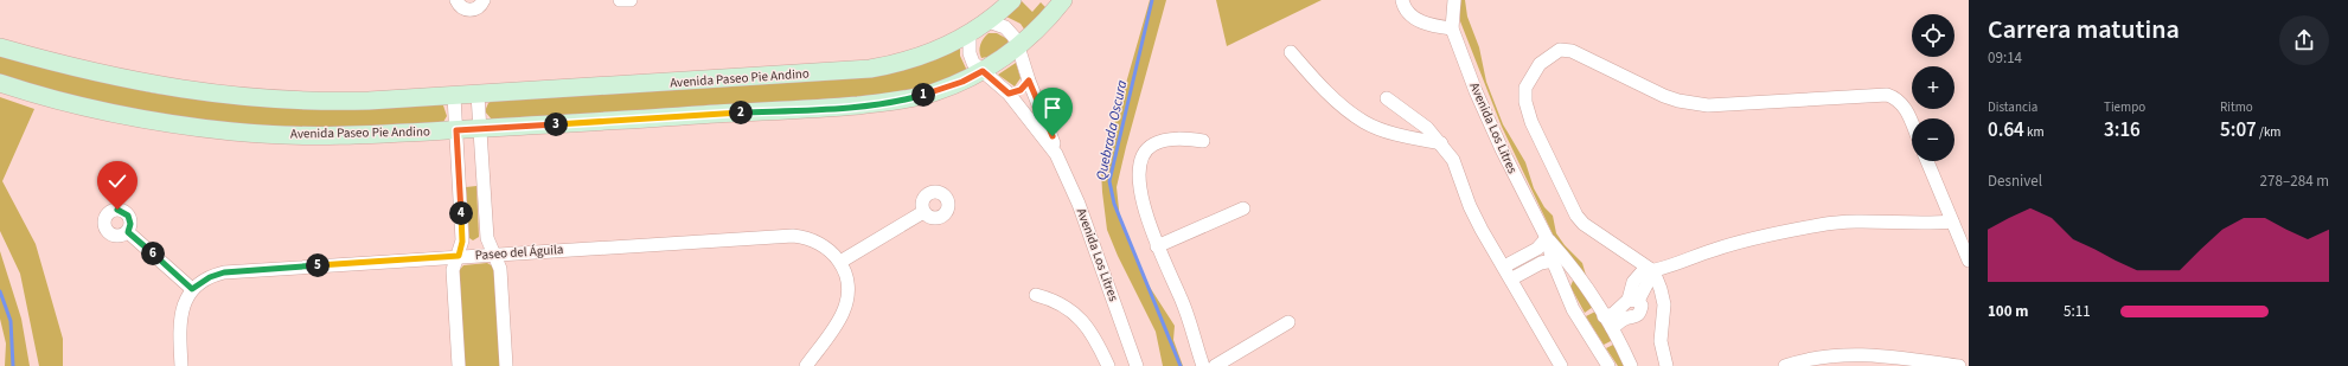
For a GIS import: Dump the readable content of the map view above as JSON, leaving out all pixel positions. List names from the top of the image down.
{
  "streets": {
    "main road": ["Avenida Paseo Pie Andino"],
    "street": ["Avenida Los Litres", "Paseo del Águila"]
  },
  "crossings": [
    ["Avenida Paseo Pie Andino", "Avenida Los Litres"]
  ],
  "water": ["Quebrada Oscura"],
  "page": {
    "heading": ["Carrera matutina", "09:14"],
    "map_buttons": ["+", "−"],
    "stats": [
      ["Distancia", "0.64 km"],
      ["Tiempo", "3:16"],
      ["Ritmo", "5:07 /km"]
    ],
    "pins": [
      "1",
      "2",
      "3",
      "4",
      "6",
      "5"
    ],
    "chart": ["Desnivel", "278–284 m"],
    "list": [
      {
        "name": "100 m",
        "note": "5:11"
      }
    ]
  }
}
